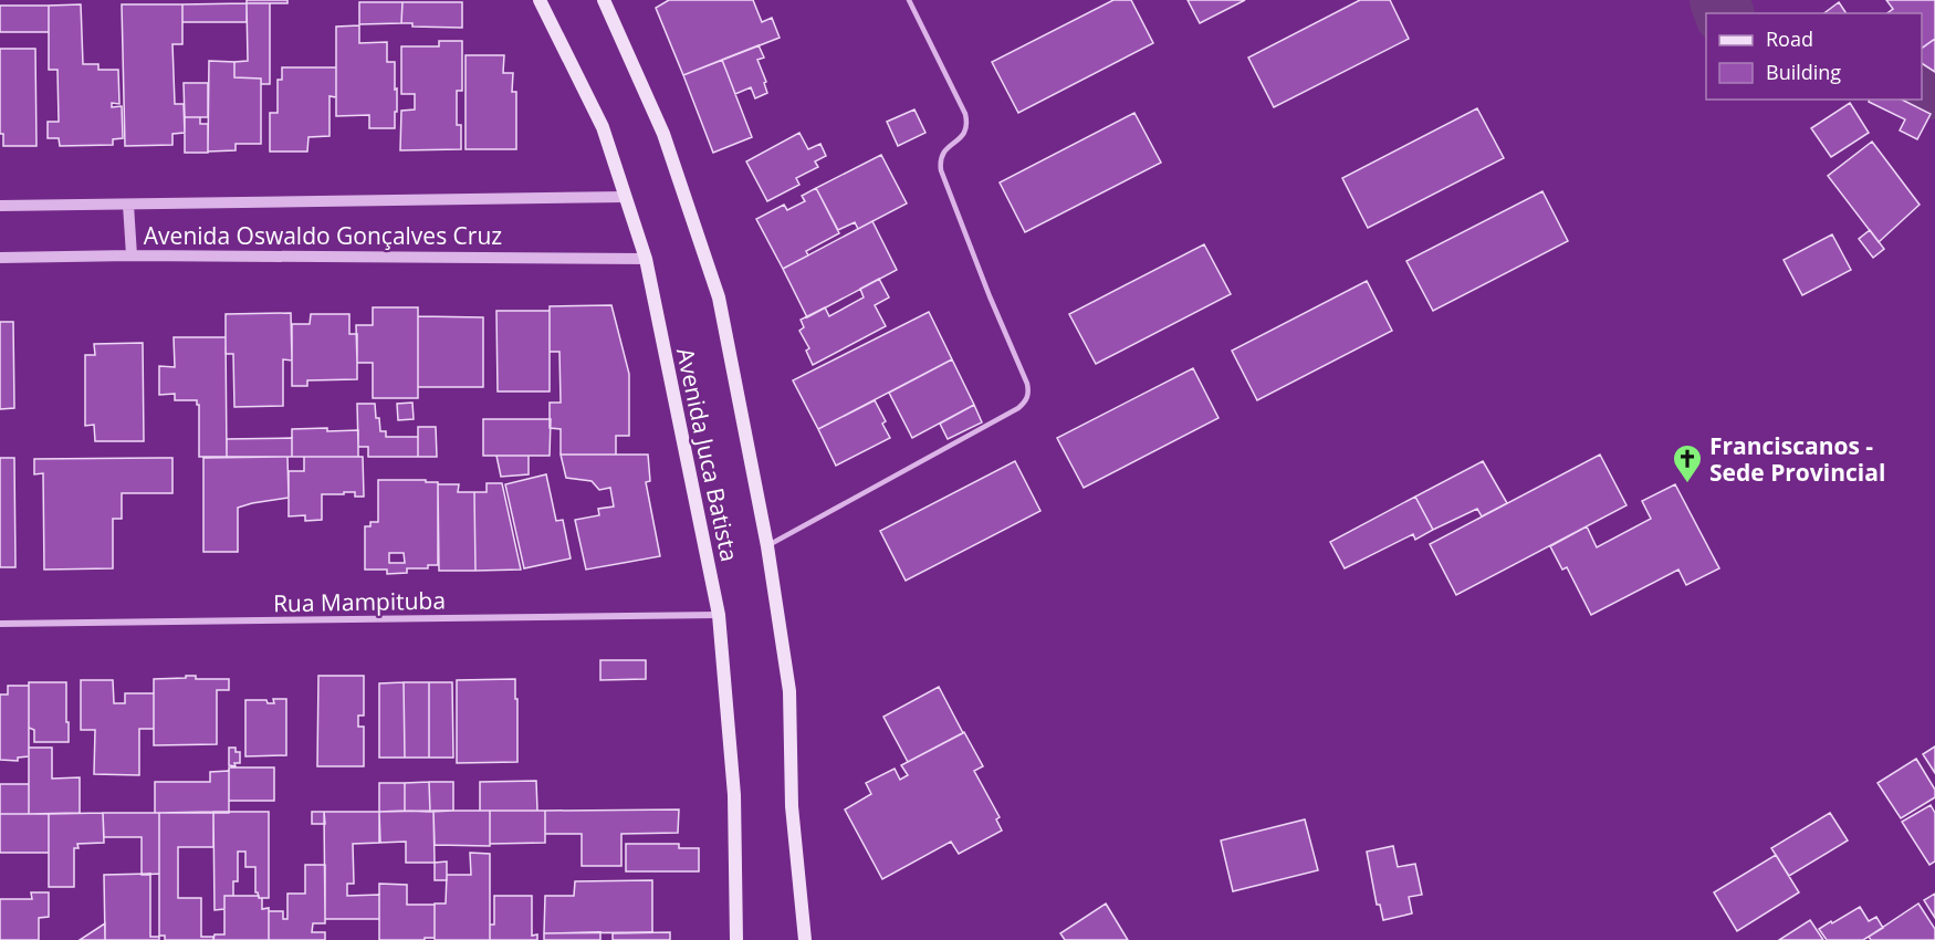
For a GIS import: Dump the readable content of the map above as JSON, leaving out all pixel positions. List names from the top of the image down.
{
  "streets": {
    "main road": ["Avenida Juca Batista"],
    "street": ["Avenida Oswaldo Gonçalves Cruz", "Rua Mampituba"]
  },
  "crossings": [
    ["Avenida Oswaldo Gonçalves Cruz", "Avenida Juca Batista"],
    ["Avenida Juca Batista", "Rua Mampituba"]
  ],
  "places": {
    "church": ["Franciscanos - Sede Provincial"]
  },
  "legend": ["Road", "Building"]
}
